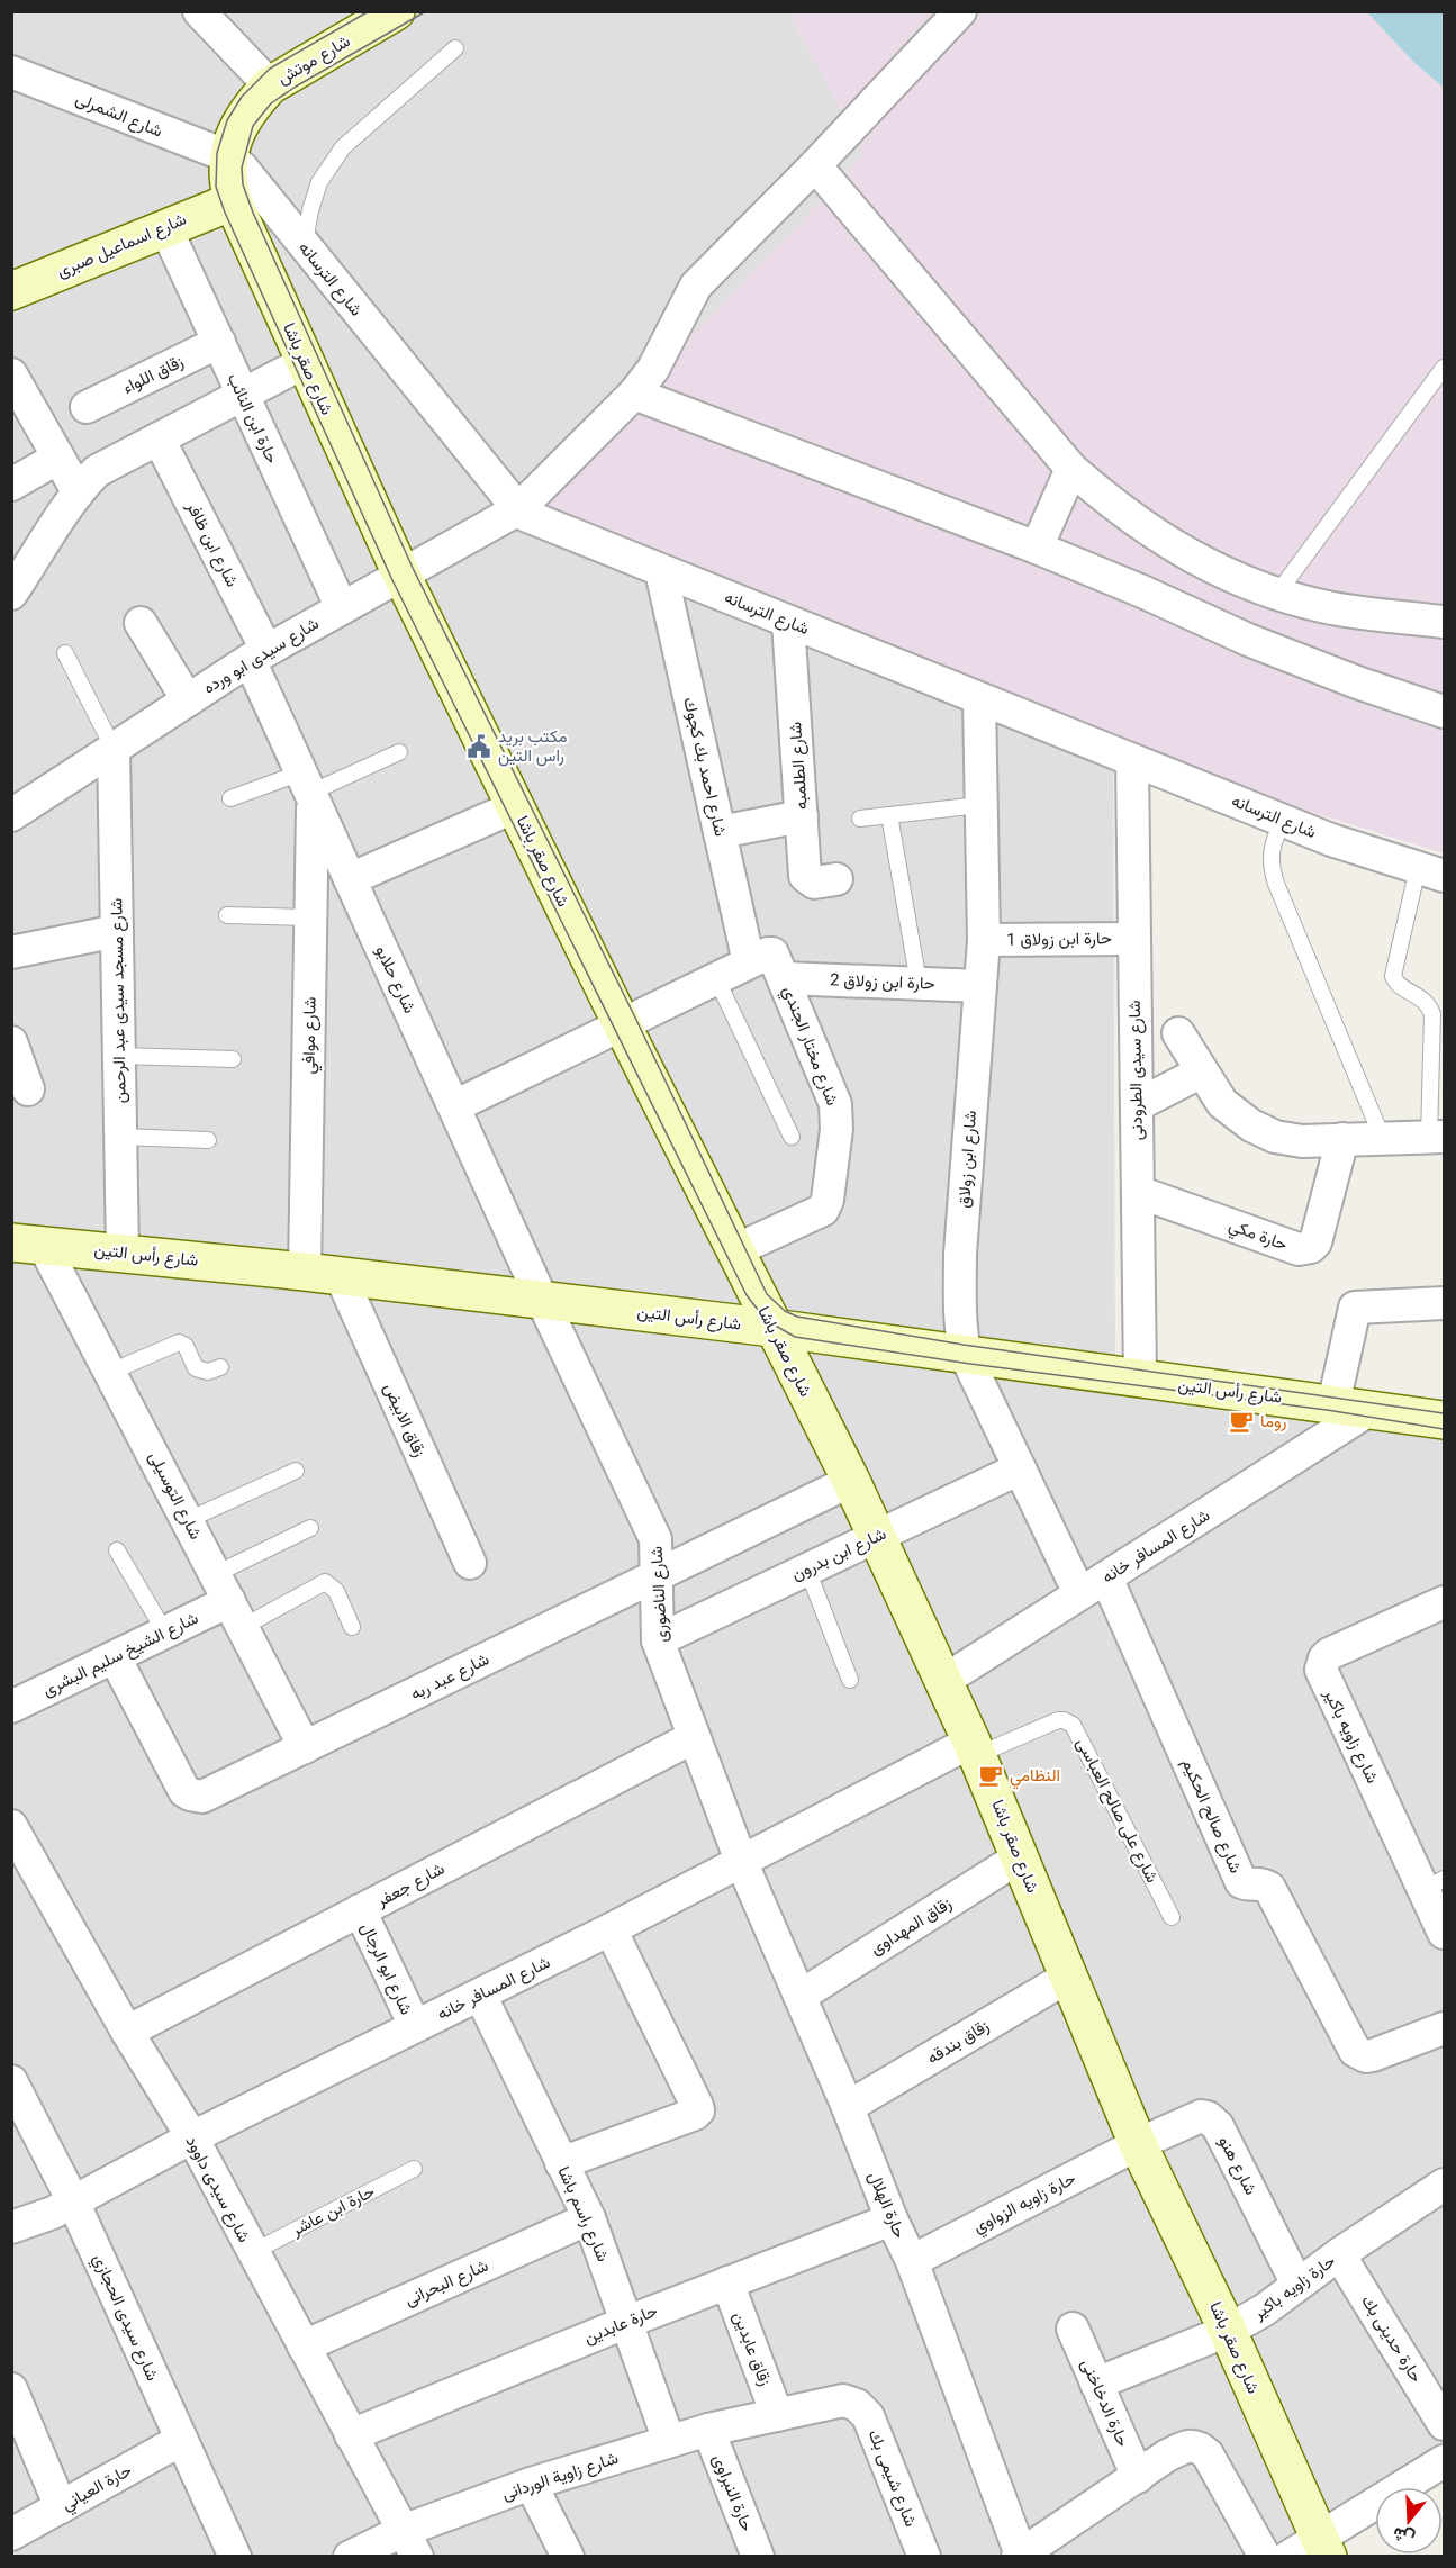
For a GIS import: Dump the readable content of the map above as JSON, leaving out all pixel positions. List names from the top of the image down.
{
  "streets": {
    "main road": [
      "شارع موتش",
      "شارع اسماعيل صبرى",
      "شارع صقر باشا",
      "شارع رأس التين"
    ],
    "street": [
      "شارع الشمرلى",
      "شارع الترسانه",
      "زقاق اللواء",
      "حارة ابن النائب",
      "شارع ابن ظافر",
      "شارع سيدى ابو ورده",
      "شارع الطلمبه",
      "شارع احمد بك كجوك",
      "حارة ابن زولاق 1",
      "شارع حلابو",
      "حارة ابن زولاق 2",
      "شارع مسجد سيدى عبد الرحمن",
      "شارع موافي",
      "شارع مختار الجندي",
      "شارع سيدى الطرودنى",
      "شارع ابن زولاق",
      "حارة مكي",
      "زقاق الابيض",
      "شارع التوسيلى",
      "شارع المسافر خانه",
      "شارع ابن بدرون",
      "شارع الناضورى",
      "شارع الشيخ سليم البشرى",
      "شارع عبد ربه",
      "شارع زاويه باكير",
      "شارع صالح الحكيم",
      "شارع جعفر",
      "زقاق المهداوى",
      "شارع ابو الرجال",
      "زقاق بندقه",
      "شارع هنو",
      "شارع سيدى داوود",
      "حارة زاويه الزواوي",
      "حارة الهلال",
      "شارع راسم باشا",
      "شارع البحرانى",
      "حارة زاويه باكير",
      "شارع سيدى الحجازي",
      "حارة عابدين",
      "حارة حدينى بك",
      "زقاق عابدين",
      "حارة الدخاخنى",
      "شارع زاوية الوردانى",
      "شارع شيمى بك",
      "حارة العياني",
      "حارة النبراوى"
    ],
    "lane": ["شارع على صالح العباسى", "حارة ابن عاشر"]
  },
  "crossings": [
    ["شارع موتش", "شارع الشمرلى"],
    ["شارع موتش", "شارع الترسانه"],
    ["شارع موتش", "شارع صقر باشا"],
    ["شارع الشمرلى", "شارع الترسانه"],
    ["شارع الشمرلى", "شارع صقر باشا"],
    ["شارع اسماعيل صبرى", "شارع صقر باشا"],
    ["شارع اسماعيل صبرى", "حارة ابن النائب"],
    ["شارع الترسانه", "شارع صقر باشا"],
    ["شارع الترسانه", "شارع سيدى ابو ورده"],
    ["شارع الترسانه", "شارع الطلمبه"],
    ["شارع الترسانه", "شارع احمد بك كجوك"],
    ["شارع الترسانه", "شارع سيدى الطرودنى"],
    ["شارع الترسانه", "شارع ابن زولاق"],
    ["شارع صقر باشا", "شارع سيدى ابو ورده"],
    ["شارع صقر باشا", "شارع مختار الجندي"],
    ["شارع صقر باشا", "شارع رأس التين"],
    ["شارع صقر باشا", "شارع المسافر خانه"],
    ["شارع صقر باشا", "شارع ابن بدرون"],
    ["شارع صقر باشا", "شارع عبد ربه"],
    ["شارع صقر باشا", "شارع على صالح العباسى"],
    ["شارع صقر باشا", "زقاق المهداوى"],
    ["شارع صقر باشا", "زقاق بندقه"],
    ["شارع صقر باشا", "شارع هنو"],
    ["شارع صقر باشا", "حارة زاويه الزواوي"],
    ["شارع صقر باشا", "حارة زاويه باكير"],
    ["زقاق اللواء", "حارة ابن النائب"],
    ["حارة ابن النائب", "شارع سيدى ابو ورده"],
    ["شارع ابن ظافر", "شارع سيدى ابو ورده"],
    ["شارع ابن ظافر", "شارع حلابو"],
    ["شارع سيدى ابو ورده", "شارع حلابو"],
    ["شارع سيدى ابو ورده", "شارع مسجد سيدى عبد الرحمن"],
    ["شارع احمد بك كجوك", "شارع مختار الجندي"],
    ["حارة ابن زولاق 1", "شارع سيدى الطرودنى"],
    ["حارة ابن زولاق 1", "شارع ابن زولاق"],
    ["شارع حلابو", "شارع موافي"],
    ["شارع حلابو", "شارع مختار الجندي"],
    ["شارع حلابو", "شارع رأس التين"],
    ["شارع حلابو", "شارع الناضورى"],
    ["حارة ابن زولاق 2", "شارع مختار الجندي"],
    ["حارة ابن زولاق 2", "شارع ابن زولاق"],
    ["شارع مسجد سيدى عبد الرحمن", "شارع رأس التين"],
    ["شارع موافي", "شارع رأس التين"],
    ["شارع سيدى الطرودنى", "حارة مكي"],
    ["شارع سيدى الطرودنى", "شارع رأس التين"],
    ["شارع ابن زولاق", "شارع رأس التين"],
    ["شارع ابن زولاق", "شارع المسافر خانه"],
    ["شارع ابن زولاق", "شارع ابن بدرون"],
    ["شارع ابن زولاق", "شارع صالح الحكيم"],
    ["شارع رأس التين", "زقاق الابيض"],
    ["شارع رأس التين", "شارع التوسيلى"],
    ["شارع رأس التين", "شارع المسافر خانه"],
    ["شارع رأس التين", "شارع الناضورى"],
    ["شارع التوسيلى", "شارع الشيخ سليم البشرى"],
    ["شارع التوسيلى", "شارع عبد ربه"],
    ["شارع المسافر خانه", "شارع الناضورى"],
    ["شارع المسافر خانه", "شارع على صالح العباسى"],
    ["شارع المسافر خانه", "شارع صالح الحكيم"],
    ["شارع المسافر خانه", "شارع ابو الرجال"],
    ["شارع المسافر خانه", "شارع سيدى داوود"],
    ["شارع المسافر خانه", "حارة الهلال"],
    ["شارع المسافر خانه", "شارع راسم باشا"],
    ["شارع المسافر خانه", "شارع سيدى الحجازي"],
    ["شارع ابن بدرون", "شارع الناضورى"],
    ["شارع الناضورى", "شارع عبد ربه"],
    ["شارع الناضورى", "شارع جعفر"],
    ["شارع الناضورى", "حارة الهلال"],
    ["شارع الشيخ سليم البشرى", "شارع عبد ربه"],
    ["شارع جعفر", "شارع ابو الرجال"],
    ["شارع جعفر", "شارع سيدى داوود"],
    ["زقاق المهداوى", "حارة الهلال"],
    ["زقاق بندقه", "حارة الهلال"],
    ["شارع هنو", "حارة زاويه الزواوي"],
    ["شارع هنو", "حارة زاويه باكير"],
    ["شارع سيدى داوود", "حارة ابن عاشر"],
    ["شارع سيدى داوود", "شارع البحرانى"],
    ["شارع سيدى داوود", "حارة عابدين"],
    ["شارع سيدى داوود", "شارع زاوية الوردانى"],
    ["حارة زاويه الزواوي", "حارة الهلال"],
    ["حارة الهلال", "حارة عابدين"],
    ["شارع راسم باشا", "شارع البحرانى"],
    ["شارع راسم باشا", "حارة عابدين"],
    ["شارع راسم باشا", "شارع زاوية الوردانى"],
    ["حارة زاويه باكير", "حارة حدينى بك"],
    ["حارة زاويه باكير", "حارة الدخاخنى"],
    ["شارع سيدى الحجازي", "حارة العياني"],
    ["حارة عابدين", "زقاق عابدين"],
    ["زقاق عابدين", "شارع زاوية الوردانى"],
    ["زقاق عابدين", "شارع شيمى بك"],
    ["شارع زاوية الوردانى", "شارع شيمى بك"],
    ["شارع زاوية الوردانى", "حارة النبراوى"]
  ],
  "places": {
    "public building": ["مكتب بريد راس التين"],
    "cafe": ["روما", "النظامي"]
  },
  "north": "bottom"
}
